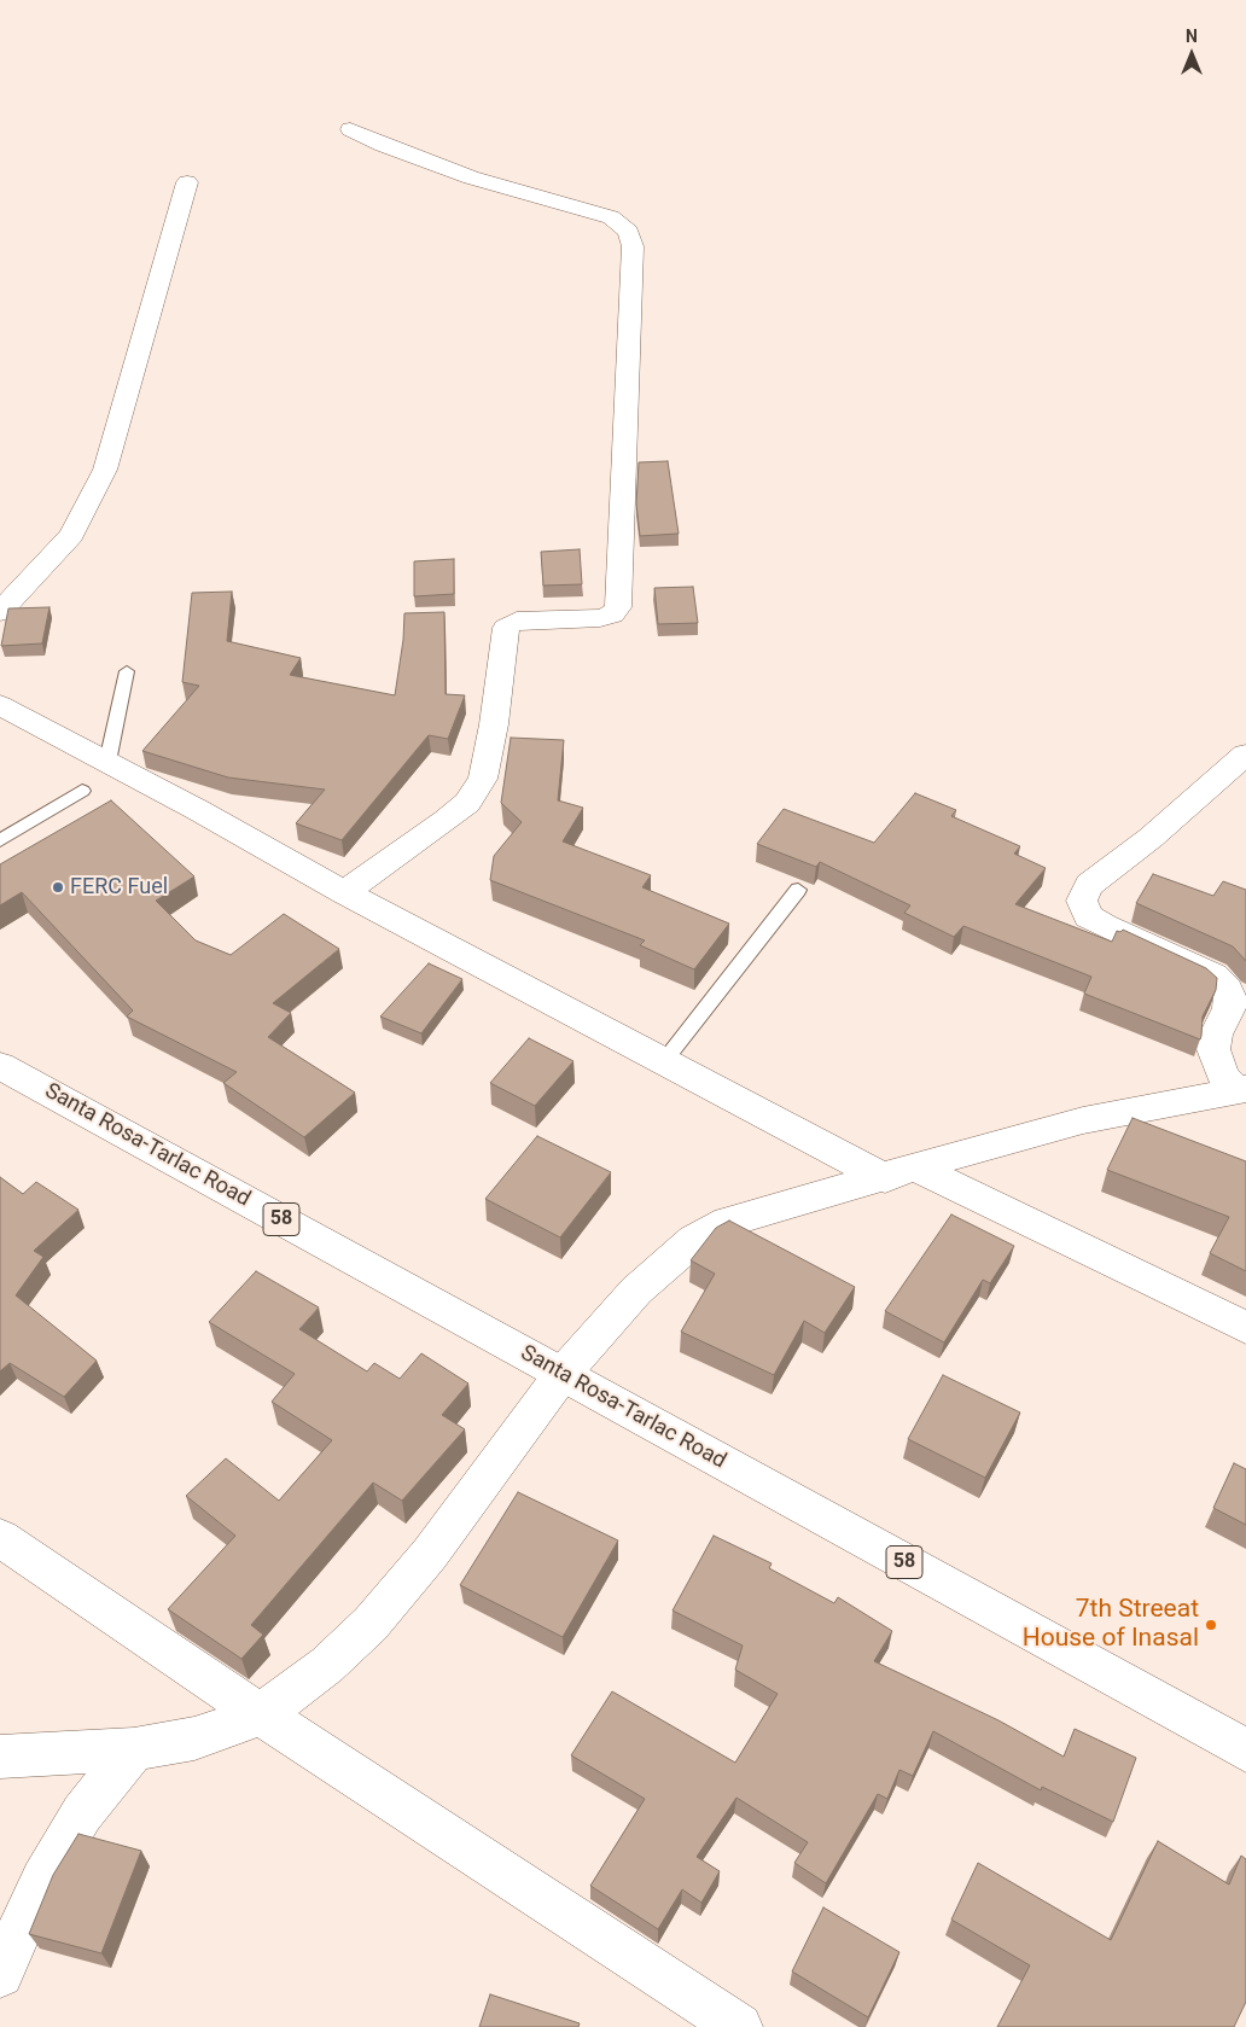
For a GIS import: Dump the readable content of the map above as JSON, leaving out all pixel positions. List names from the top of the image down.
{
  "streets": {
    "main road": ["Santa Rosa-Tarlac Road", "58"]
  },
  "places": ["FERC Fuel", "7th Streeat House of Inasal"],
  "north": "top"
}
